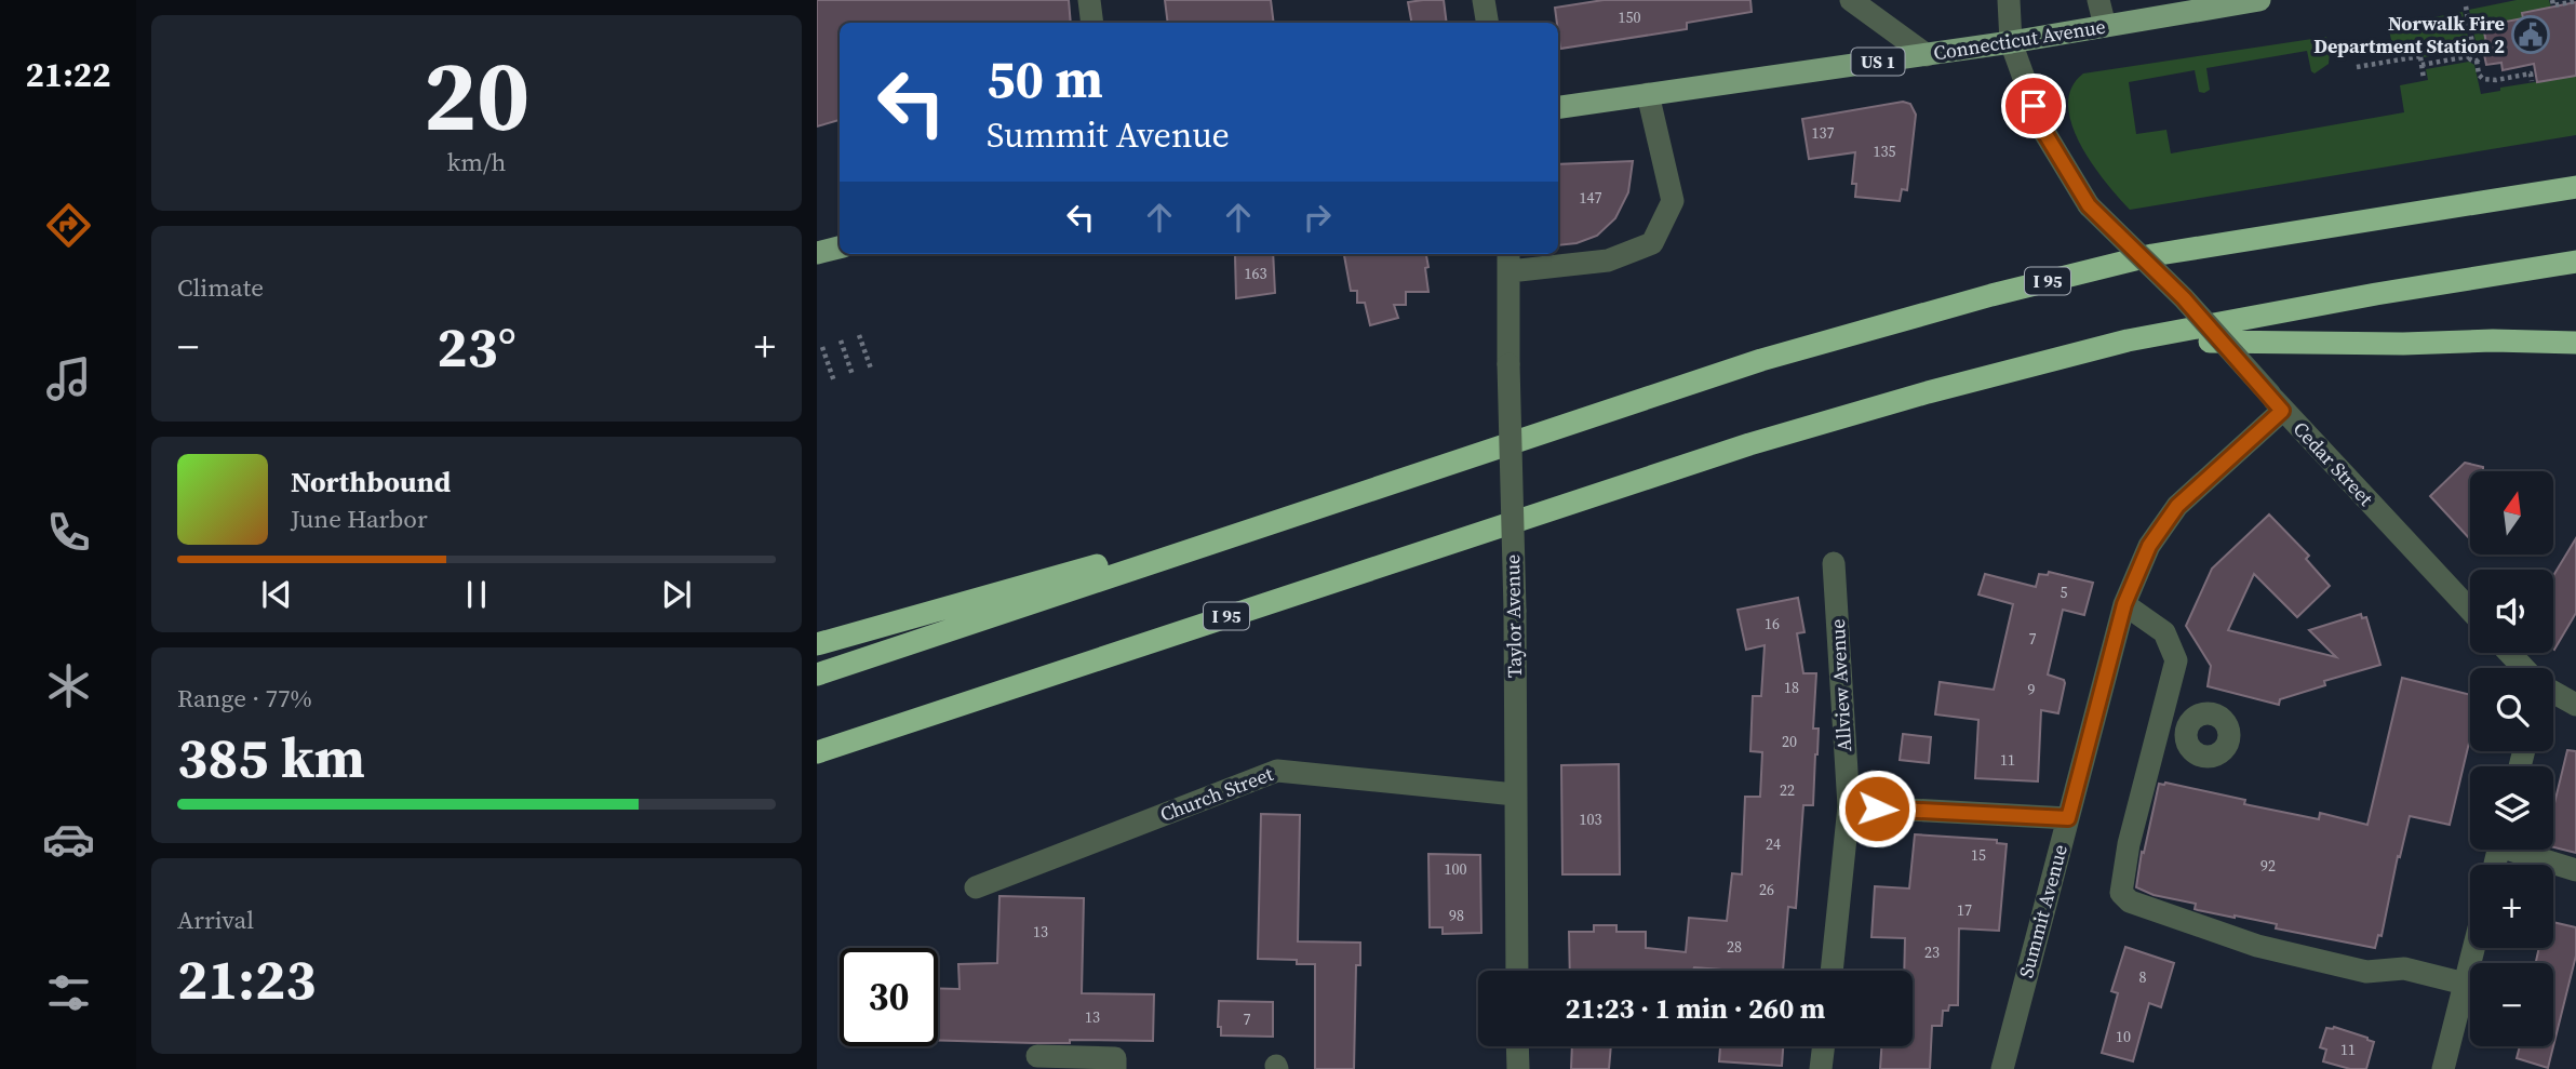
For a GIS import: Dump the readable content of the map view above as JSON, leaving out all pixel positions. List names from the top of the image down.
{
  "streets": {
    "highway": ["I 95"],
    "main road": ["Connecticut Avenue", "US 1"],
    "street": [
      "Cedar Street",
      "Taylor Avenue",
      "Allview Avenue",
      "Church Street",
      "Summit Avenue"
    ]
  },
  "crossings": [
    ["Connecticut Avenue", "Cedar Street"],
    ["Cedar Street", "Summit Avenue"],
    ["Taylor Avenue", "Church Street"]
  ],
  "places": {
    "public building": ["Norwalk Fire Department Station 2"]
  },
  "house_numbers": [
    "150",
    "137",
    "135",
    "147",
    "163",
    "5",
    "16",
    "7",
    "18",
    "9",
    "20",
    "11",
    "22",
    "103",
    "24",
    "15",
    "92",
    "100",
    "26",
    "17",
    "98",
    "13",
    "28",
    "23",
    "8",
    "13",
    "7",
    "10",
    "11"
  ],
  "north": "top",
  "page": {
    "tabs": "21:22",
    "tile": [
      ["20", "km/h"],
      "Climate",
      ["Range · 77%", "385 km"],
      ["Arrival", "21:23"]
    ],
    "turn": ["50 m", "Summit Avenue"],
    "heat": ["−", "23°", "+"],
    "song": ["Northbound", "June Harbor"],
    "map_buttons": ["+", "−"],
    "limit": "30",
    "trip": "21:23 · 1 min · 260 m"
  }
}
